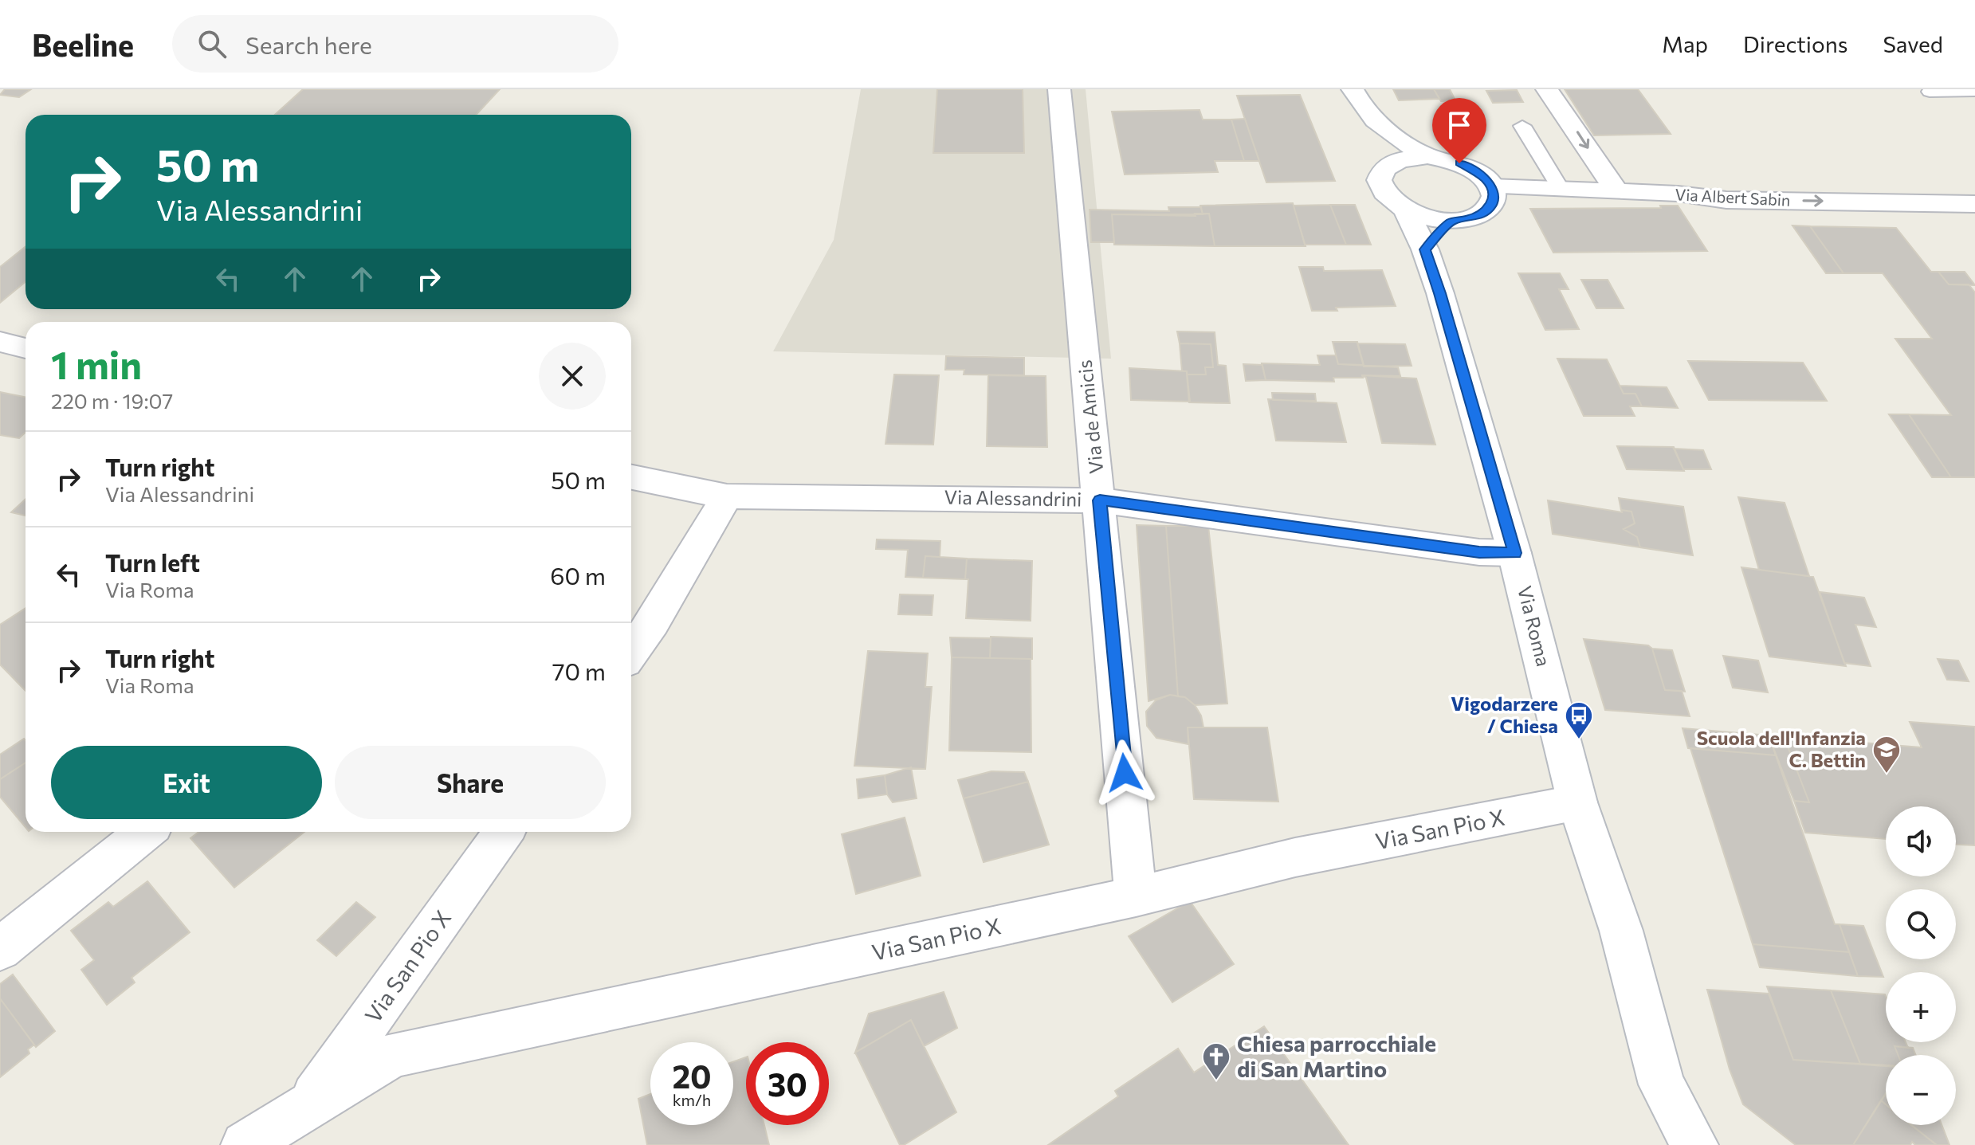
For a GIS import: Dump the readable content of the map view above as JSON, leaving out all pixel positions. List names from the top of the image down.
{
  "streets": {
    "street": [
      "Via Albert Sabin",
      "Via de Amicis",
      "Via Alessandrini",
      "Via Roma",
      "Via San Pio X"
    ]
  },
  "crossings": [
    ["Via Albert Sabin", "Via Roma"],
    ["Via de Amicis", "Via Alessandrini"],
    ["Via de Amicis", "Via San Pio X"],
    ["Via Alessandrini", "Via Roma"],
    ["Via Roma", "Via San Pio X"]
  ],
  "one_way": ["Via Albert Sabin"],
  "places": {
    "bus stop": ["Vigodarzere / Chiesa"],
    "school or university": ["Scuola dell'Infanzia C. Bettin"],
    "church": ["Chiesa parrocchiale di San Martino"]
  },
  "page": {
    "header": "Beeline",
    "search": "Search here",
    "nav": ["Map", "Directions", "Saved"],
    "turn": ["50 m", "Via Alessandrini"],
    "heading": ["1 min", "220 m · 19:07"],
    "list": [
      {
        "name": "Turn right",
        "note": "Via Alessandrini",
        "value": "50 m"
      },
      {
        "name": "Turn left",
        "note": "Via Roma",
        "value": "60 m"
      },
      {
        "name": "Turn right",
        "note": "Via Roma",
        "value": "70 m"
      }
    ],
    "buttons": ["Exit", "Share"],
    "map_buttons": ["+", "−"],
    "speed": "20 km/h",
    "limit": "30"
  }
}
